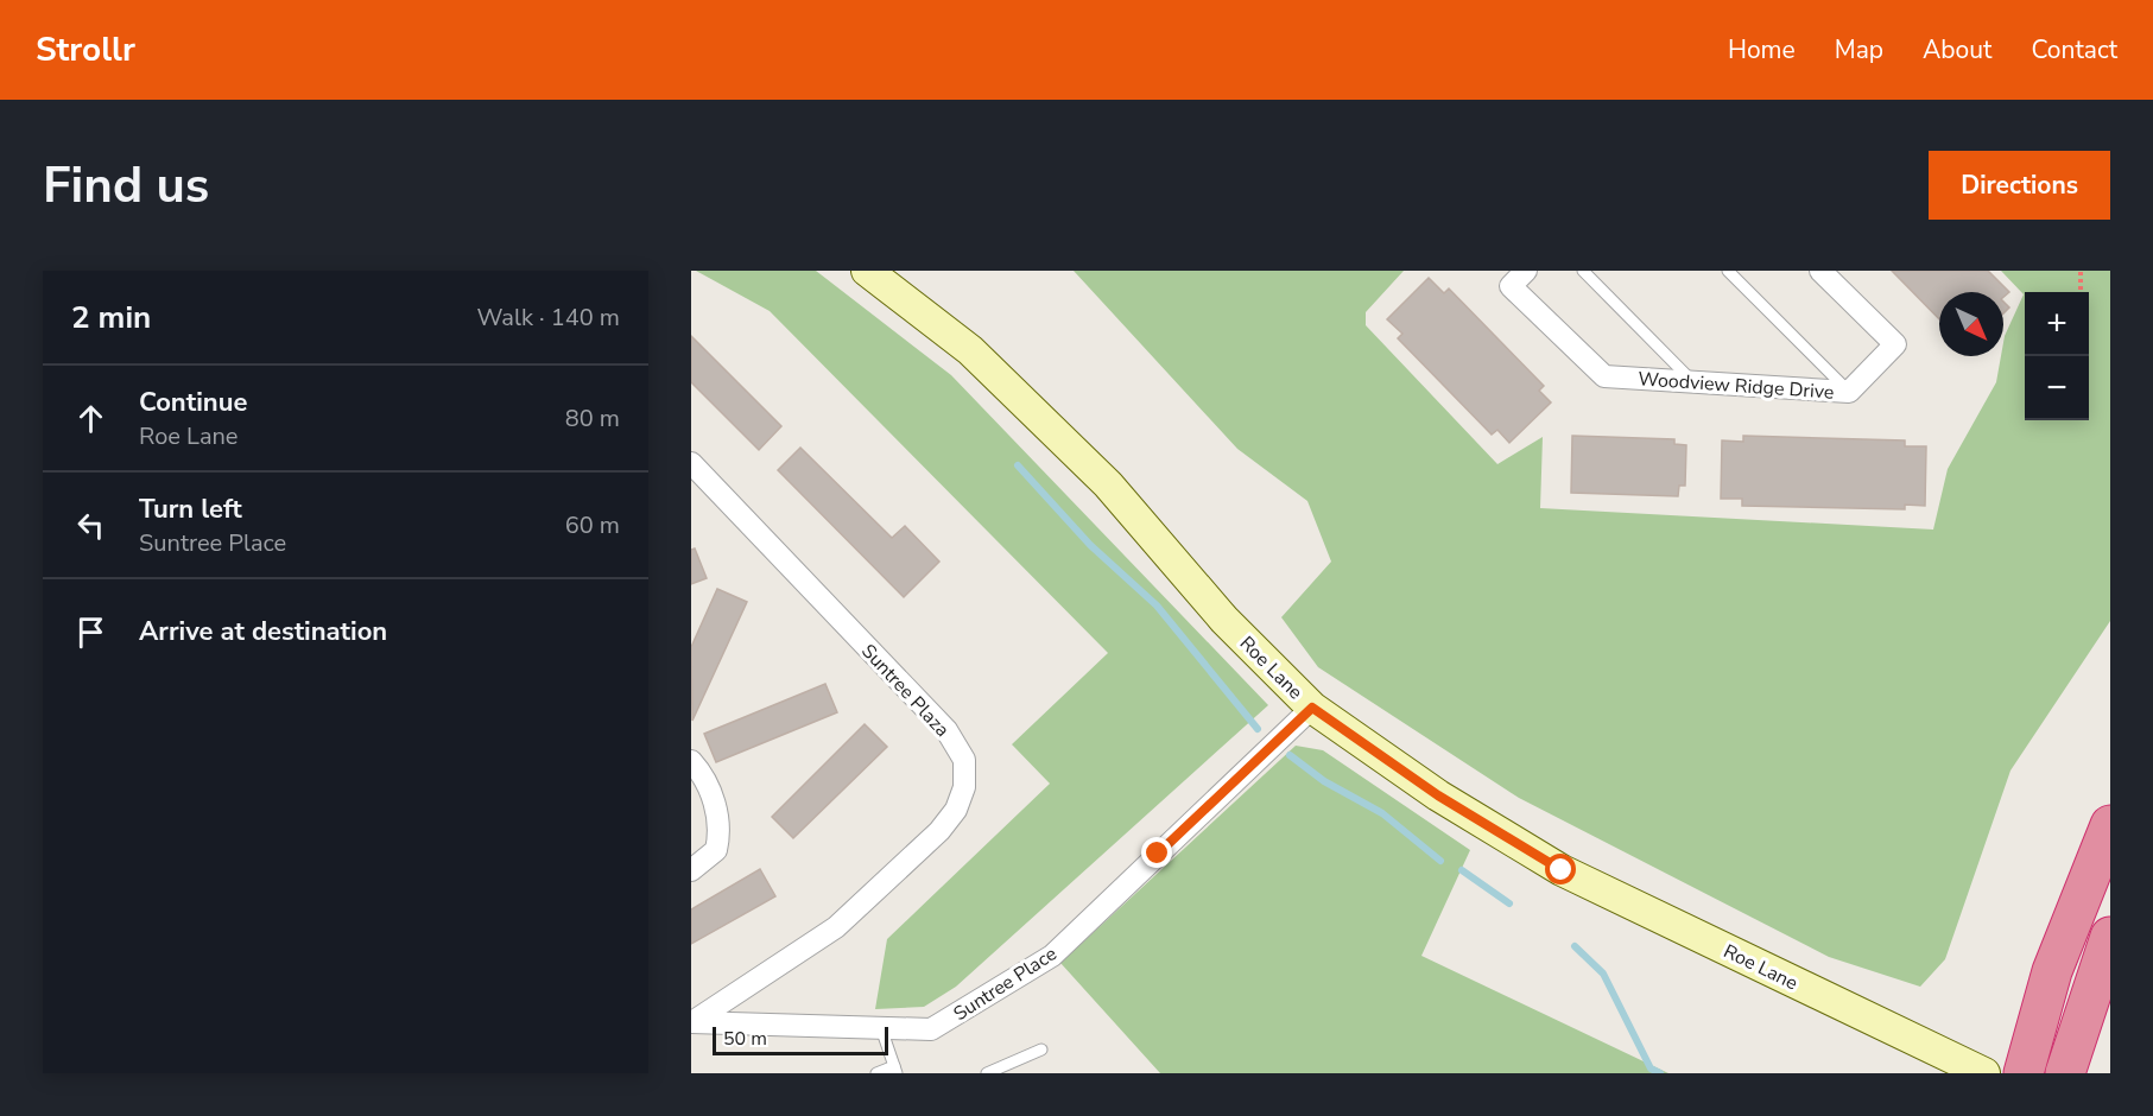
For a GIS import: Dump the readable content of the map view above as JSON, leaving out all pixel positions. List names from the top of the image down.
{
  "streets": {
    "street": [
      "Woodview Ridge Drive",
      "Roe Lane",
      "Suntree Plaza",
      "Suntree Place"
    ]
  },
  "crossings": [
    ["Roe Lane", "Suntree Place"],
    ["Suntree Plaza", "Suntree Place"]
  ],
  "scale_bar": "50 m",
  "north": "bottom right",
  "page": {
    "header": "Strollr",
    "nav": [
      "Home",
      "Map",
      "About",
      "Contact"
    ],
    "buttons": "Directions",
    "title": "Find us",
    "heading": ["2 min", "Walk · 140 m"],
    "map_buttons": ["+", "−"],
    "list": [
      ["Continue", "Roe Lane", "80 m"],
      ["Turn left", "Suntree Place", "60 m"],
      "Arrive at destination"
    ],
    "scale": "50 m"
  }
}
